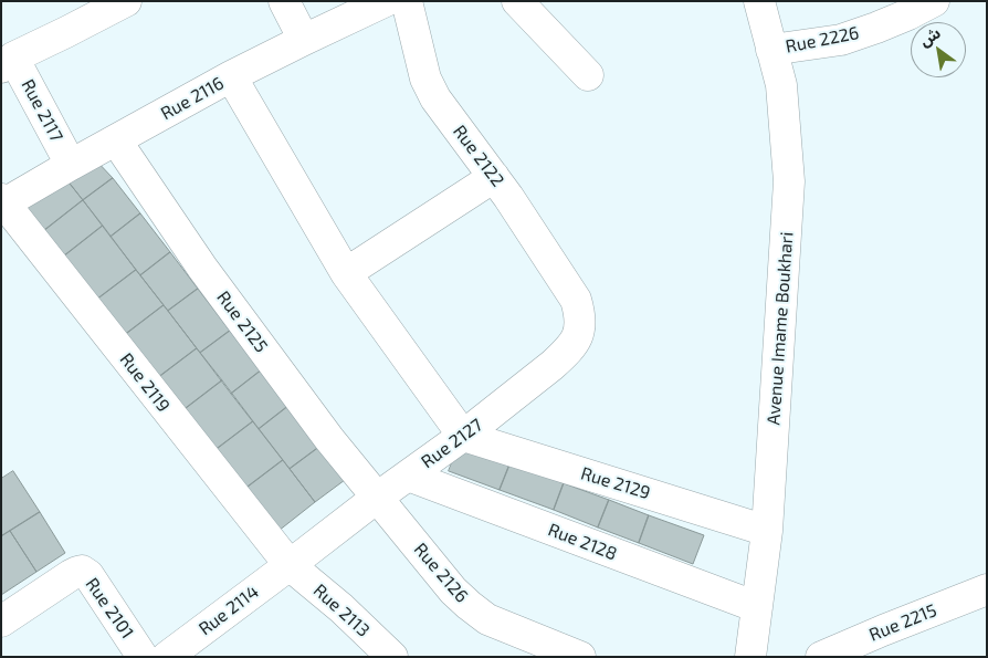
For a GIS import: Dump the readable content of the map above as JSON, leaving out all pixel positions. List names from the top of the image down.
{
  "streets": {
    "street": [
      "Rue 2226",
      "Rue 2116",
      "Rue 2117",
      "Rue 2122",
      "Rue 2125",
      "Avenue Imame Boukhari",
      "Rue 2119",
      "Rue 2127",
      "Rue 2129",
      "Rue 2128",
      "Rue 2126",
      "Rue 2101",
      "Rue 2114",
      "Rue 2113",
      "Rue 2215"
    ]
  },
  "crossings": [
    ["Rue 2226", "Avenue Imame Boukhari"],
    ["Rue 2116", "Rue 2117"],
    ["Rue 2116", "Rue 2125"],
    ["Rue 2116", "Rue 2119"],
    ["Rue 2122", "Rue 2127"],
    ["Rue 2125", "Rue 2127"],
    ["Rue 2125", "Rue 2126"],
    ["Avenue Imame Boukhari", "Rue 2129"],
    ["Avenue Imame Boukhari", "Rue 2128"],
    ["Rue 2119", "Rue 2127"],
    ["Rue 2119", "Rue 2114"],
    ["Rue 2119", "Rue 2113"],
    ["Rue 2127", "Rue 2129"],
    ["Rue 2127", "Rue 2128"],
    ["Rue 2127", "Rue 2126"],
    ["Rue 2127", "Rue 2114"],
    ["Rue 2127", "Rue 2113"],
    ["Rue 2114", "Rue 2113"]
  ],
  "north": "top left"
}
